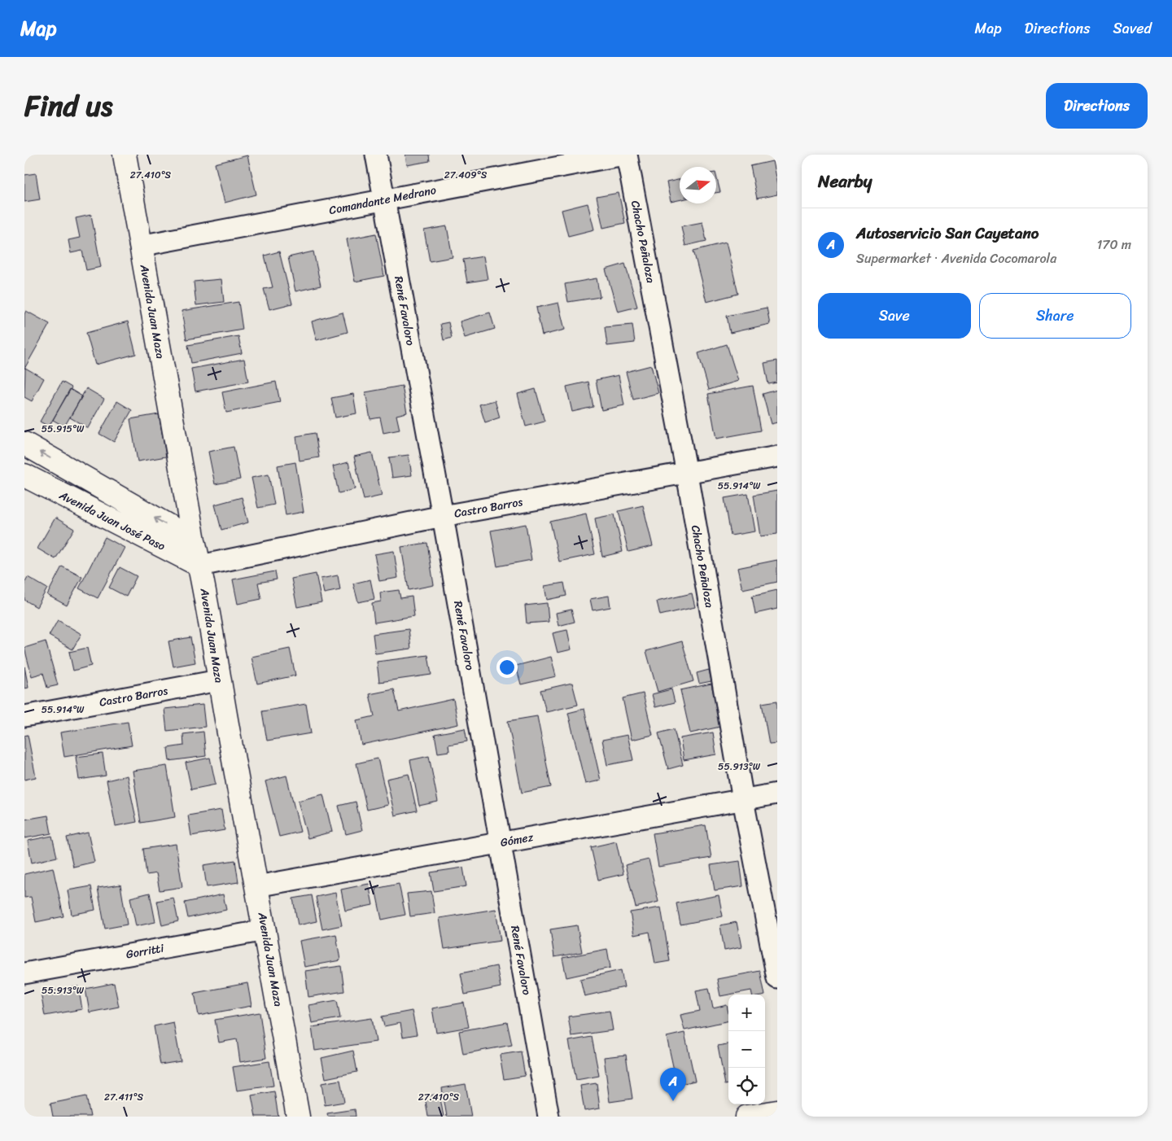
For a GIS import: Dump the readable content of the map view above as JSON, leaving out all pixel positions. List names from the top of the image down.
{
  "streets": {
    "main road": ["Avenida Juan Maza", "Avenida Juan José Paso"],
    "street": [
      "Comandante Medrano",
      "Chacho Peñaloza",
      "René Favaloro",
      "Castro Barros",
      "Gómez",
      "Gorritti"
    ]
  },
  "crossings": [
    ["Comandante Medrano", "Chacho Peñaloza"],
    ["Comandante Medrano", "René Favaloro"],
    ["Comandante Medrano", "Avenida Juan Maza"],
    ["Chacho Peñaloza", "Castro Barros"],
    ["Chacho Peñaloza", "Gómez"],
    ["René Favaloro", "Castro Barros"],
    ["René Favaloro", "Gómez"],
    ["Avenida Juan Maza", "Castro Barros"],
    ["Avenida Juan Maza", "Avenida Juan José Paso"],
    ["Avenida Juan Maza", "Gómez"],
    ["Avenida Juan Maza", "Gorritti"],
    ["Castro Barros", "Avenida Juan José Paso"]
  ],
  "north": "right",
  "page": {
    "header": "Map",
    "nav": ["Map", "Directions", "Saved"],
    "title": "Find us",
    "buttons": [
      "Directions",
      ["Save", "Share"]
    ],
    "heading": "Nearby",
    "list": [
      {
        "mark": "A",
        "name": "Autoservicio San Cayetano",
        "note": "Supermarket · Avenida Cocomarola",
        "value": "170 m"
      }
    ],
    "map_buttons": ["+", "−"],
    "pins": "A"
  },
  "coordinates": [
    "27.410°S",
    "27.409°S",
    "55.915°W",
    "55.914°W",
    "55.913°W",
    "27.411°S"
  ]
}
